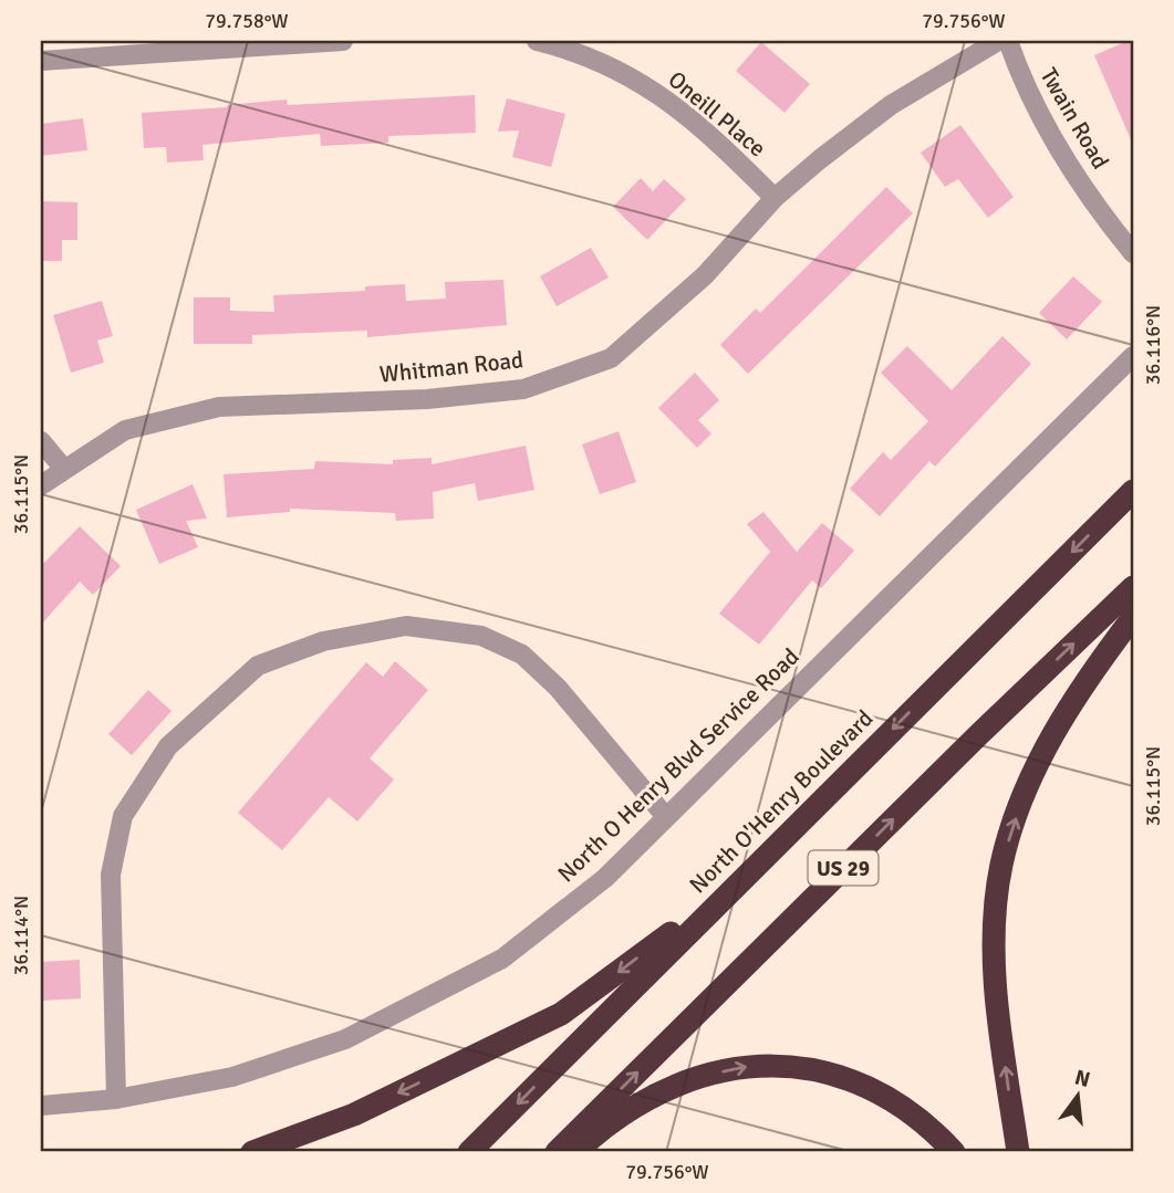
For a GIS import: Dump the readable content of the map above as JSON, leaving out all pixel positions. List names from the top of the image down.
{
  "streets": {
    "highway": ["North O'Henry Boulevard", "US 29"],
    "street": [
      "Oneill Place",
      "Twain Road",
      "Whitman Road",
      "North O Henry Blvd Service Road"
    ]
  },
  "crossings": [
    ["Oneill Place", "Whitman Road"]
  ],
  "north": "top",
  "coordinates": [
    "79.758°W",
    "79.756°W",
    "36.116°N",
    "36.115°N",
    "36.114°N"
  ]
}
